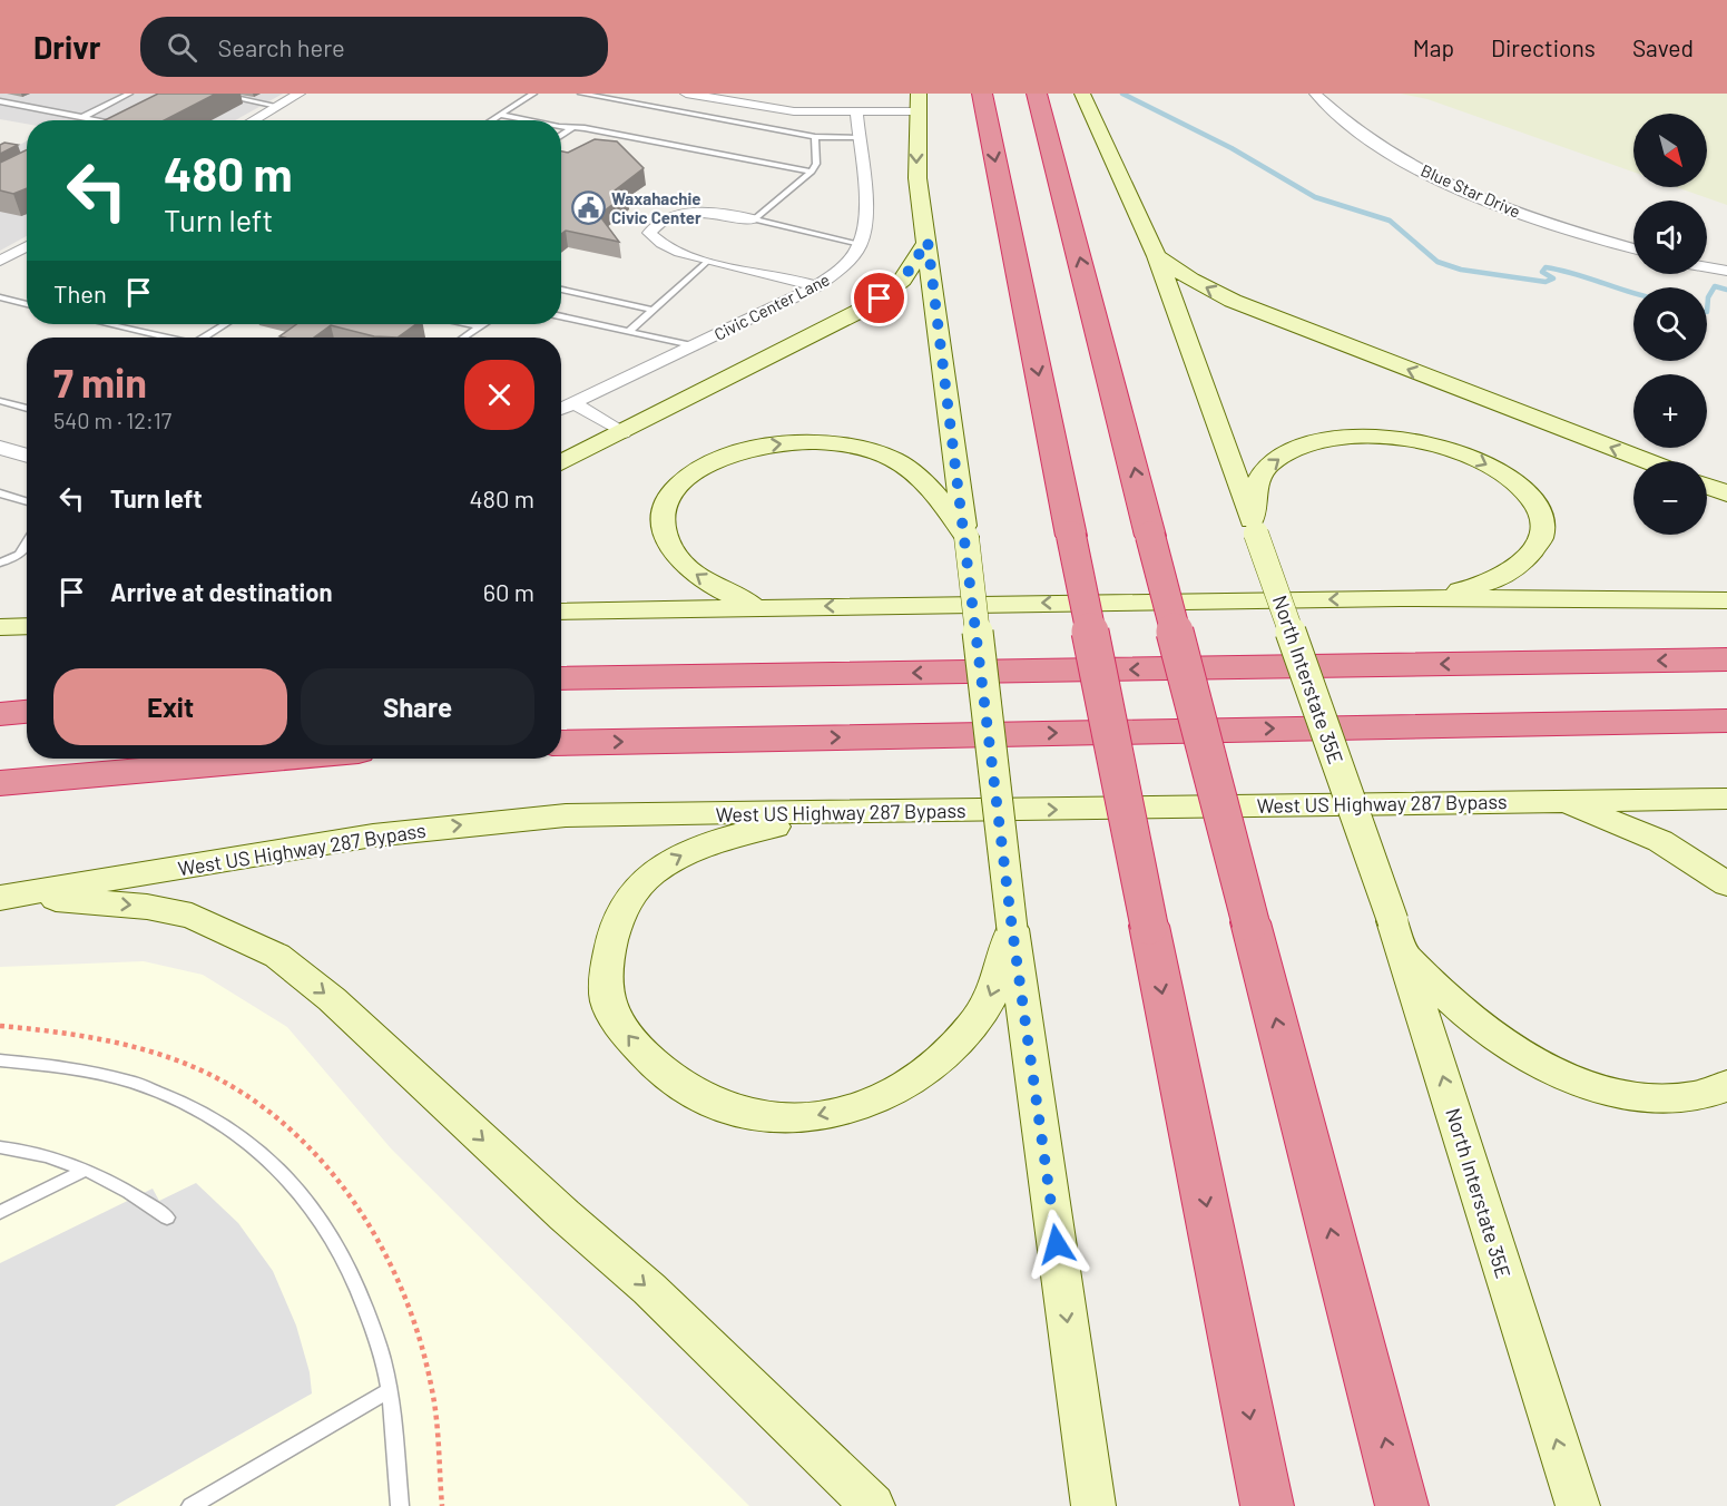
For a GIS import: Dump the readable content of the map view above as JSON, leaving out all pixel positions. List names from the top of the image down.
{
  "streets": {
    "main road": ["North Interstate 35E", "West US Highway 287 Bypass"],
    "street": ["Blue Star Drive", "Civic Center Lane"]
  },
  "one_way": ["North Interstate 35E"],
  "places": {
    "public building": ["Waxahachie Civic Center"]
  },
  "north": "bottom right",
  "page": {
    "header": "Drivr",
    "search": "Search here",
    "nav": ["Map", "Directions", "Saved"],
    "map_buttons": ["+", "−"],
    "turn": ["480 m", "Turn left"],
    "then": "Then",
    "heading": ["7 min", "540 m · 12:17"],
    "list": [
      {
        "name": "Turn left",
        "value": "480 m"
      },
      {
        "name": "Arrive at destination",
        "value": "60 m"
      }
    ],
    "buttons": ["Exit", "Share"]
  }
}
